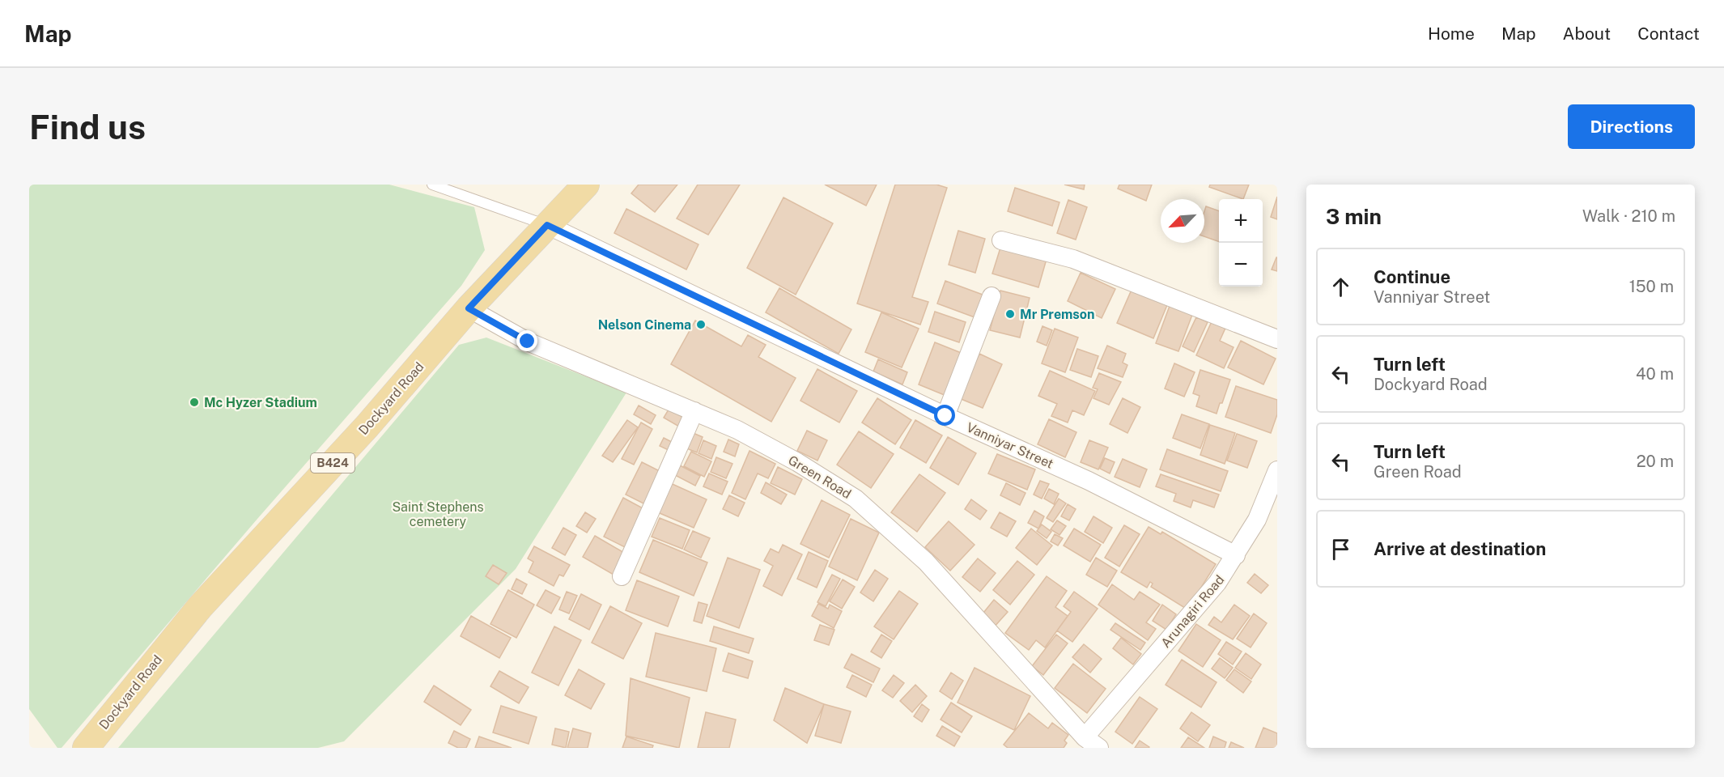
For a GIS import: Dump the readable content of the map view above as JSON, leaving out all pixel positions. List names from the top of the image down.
{
  "streets": {
    "main road": ["Dockyard Road", "B424"],
    "street": ["Vanniyar Street", "Green Road", "Arunagiri Road"]
  },
  "crossings": [
    ["Dockyard Road", "Vanniyar Street"],
    ["Dockyard Road", "Green Road"],
    ["Vanniyar Street", "Arunagiri Road"],
    ["Green Road", "Arunagiri Road"]
  ],
  "parks": ["Saint Stephens cemetery"],
  "places": ["Mr Premson", "Nelson Cinema", "Mc Hyzer Stadium"],
  "north": "bottom left",
  "page": {
    "header": "Map",
    "nav": [
      "Home",
      "Map",
      "About",
      "Contact"
    ],
    "buttons": "Directions",
    "title": "Find us",
    "heading": ["3 min", "Walk · 210 m"],
    "map_buttons": ["+", "−"],
    "list": [
      ["Continue", "Vanniyar Street", "150 m"],
      ["Turn left", "Dockyard Road", "40 m"],
      ["Turn left", "Green Road", "20 m"],
      "Arrive at destination"
    ]
  }
}
